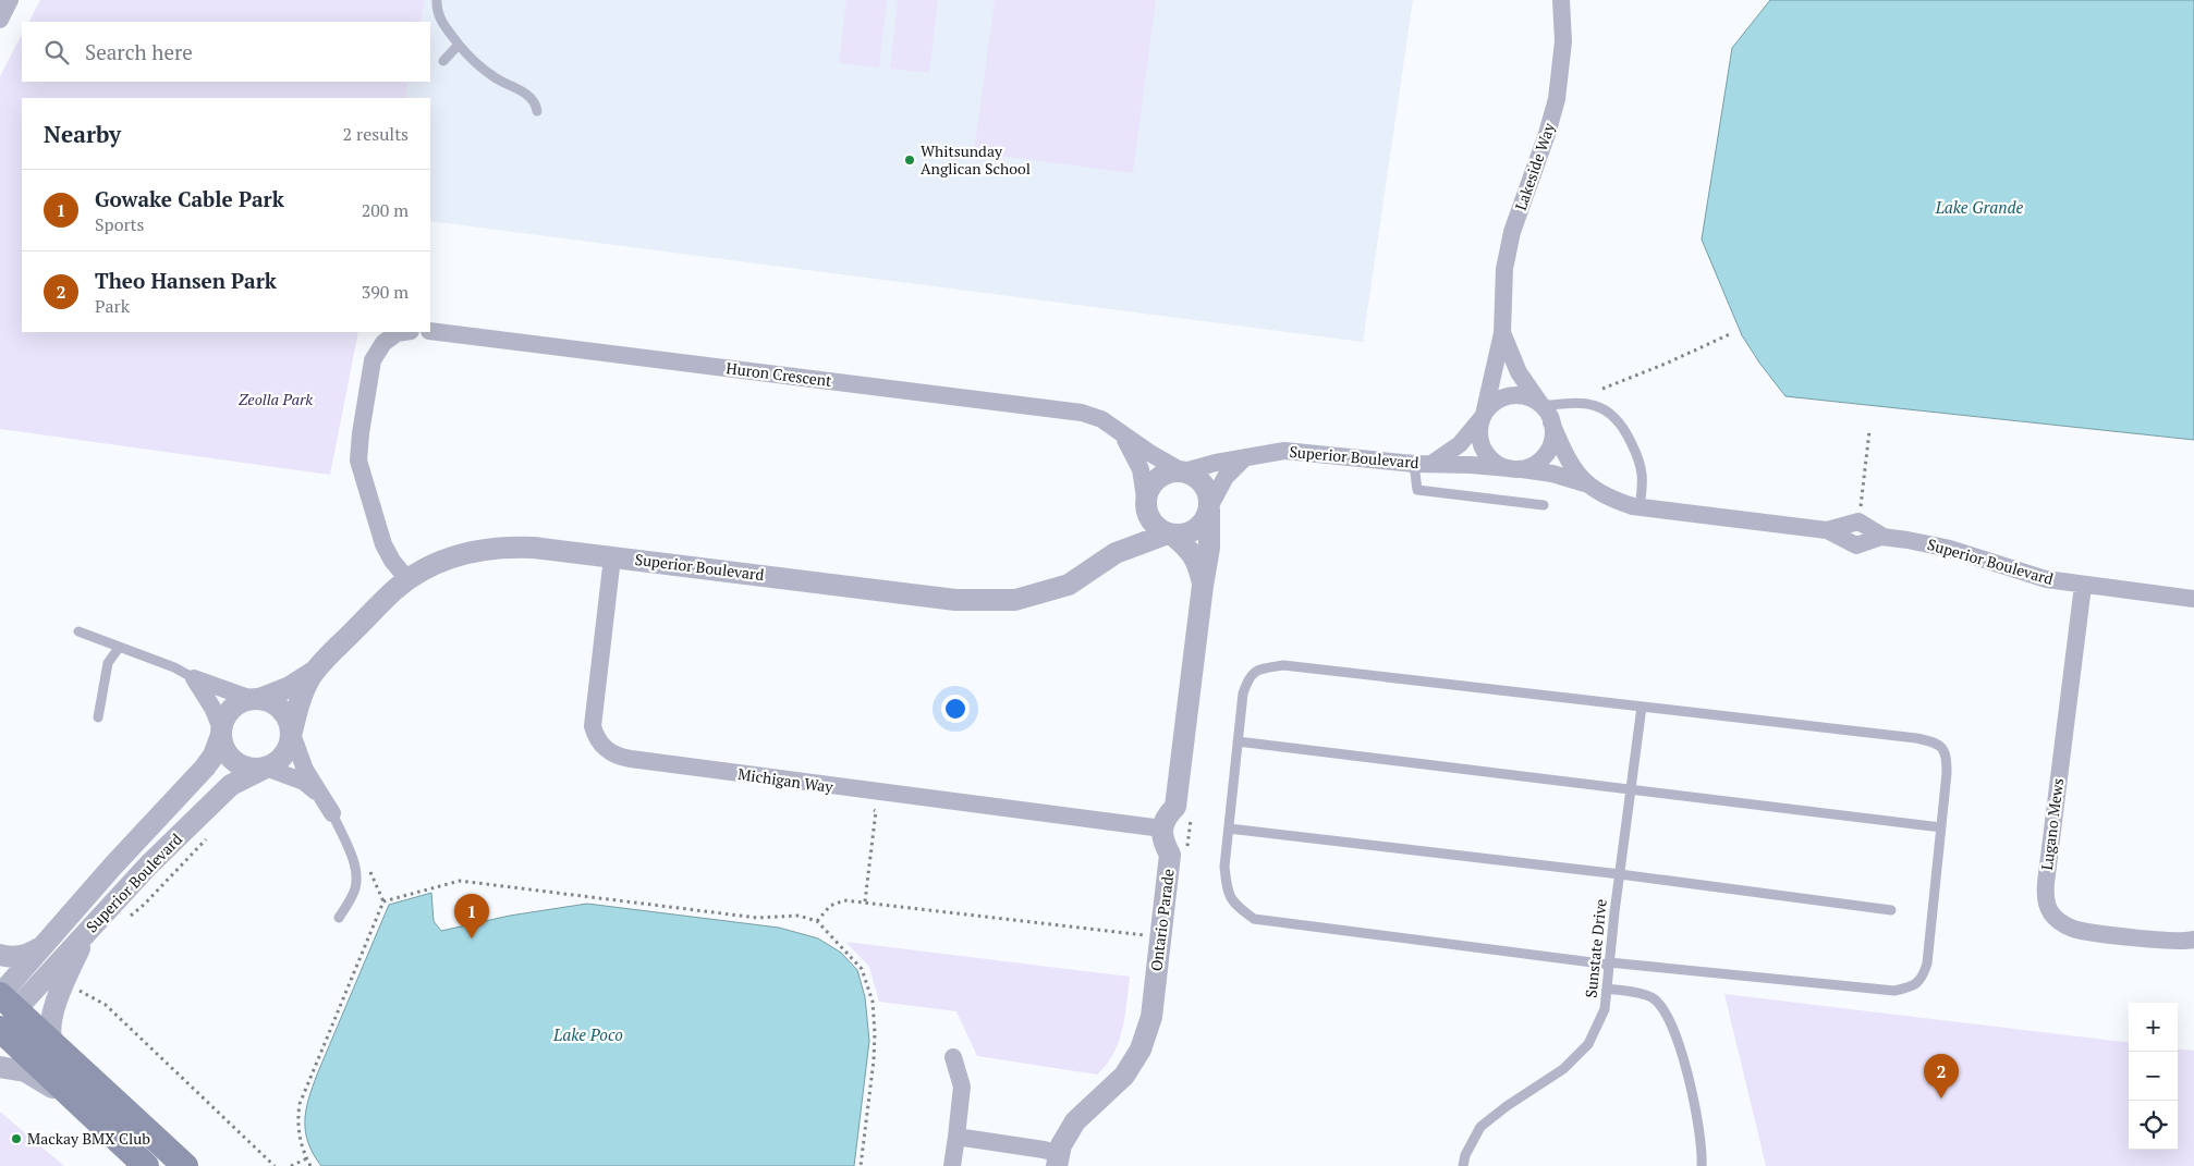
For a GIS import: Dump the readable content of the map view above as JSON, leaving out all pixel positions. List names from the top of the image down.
{
  "streets": {
    "street": [
      "Lakeside Way",
      "Huron Crescent",
      "Superior Boulevard",
      "Michigan Way",
      "Lugano Mews",
      "Ontario Parade"
    ],
    "lane": ["Sunstate Drive"]
  },
  "crossings": [
    ["Lakeside Way", "Superior Boulevard"],
    ["Huron Crescent", "Superior Boulevard"],
    ["Superior Boulevard", "Michigan Way"],
    ["Superior Boulevard", "Lugano Mews"],
    ["Michigan Way", "Ontario Parade"]
  ],
  "water": ["Lake Grande", "Lake Poco"],
  "parks": ["Zeolla Park"],
  "places": ["Whitsunday Anglican School", "Mackay BMX Club"],
  "page": {
    "search": "Search here",
    "heading": ["Nearby", "2 results"],
    "list": [
      {
        "mark": "1",
        "name": "Gowake Cable Park",
        "note": "Sports",
        "value": "200 m"
      },
      {
        "mark": "2",
        "name": "Theo Hansen Park",
        "note": "Park",
        "value": "390 m"
      }
    ],
    "pins": ["1", "2"],
    "map_buttons": ["+", "−"]
  }
}
